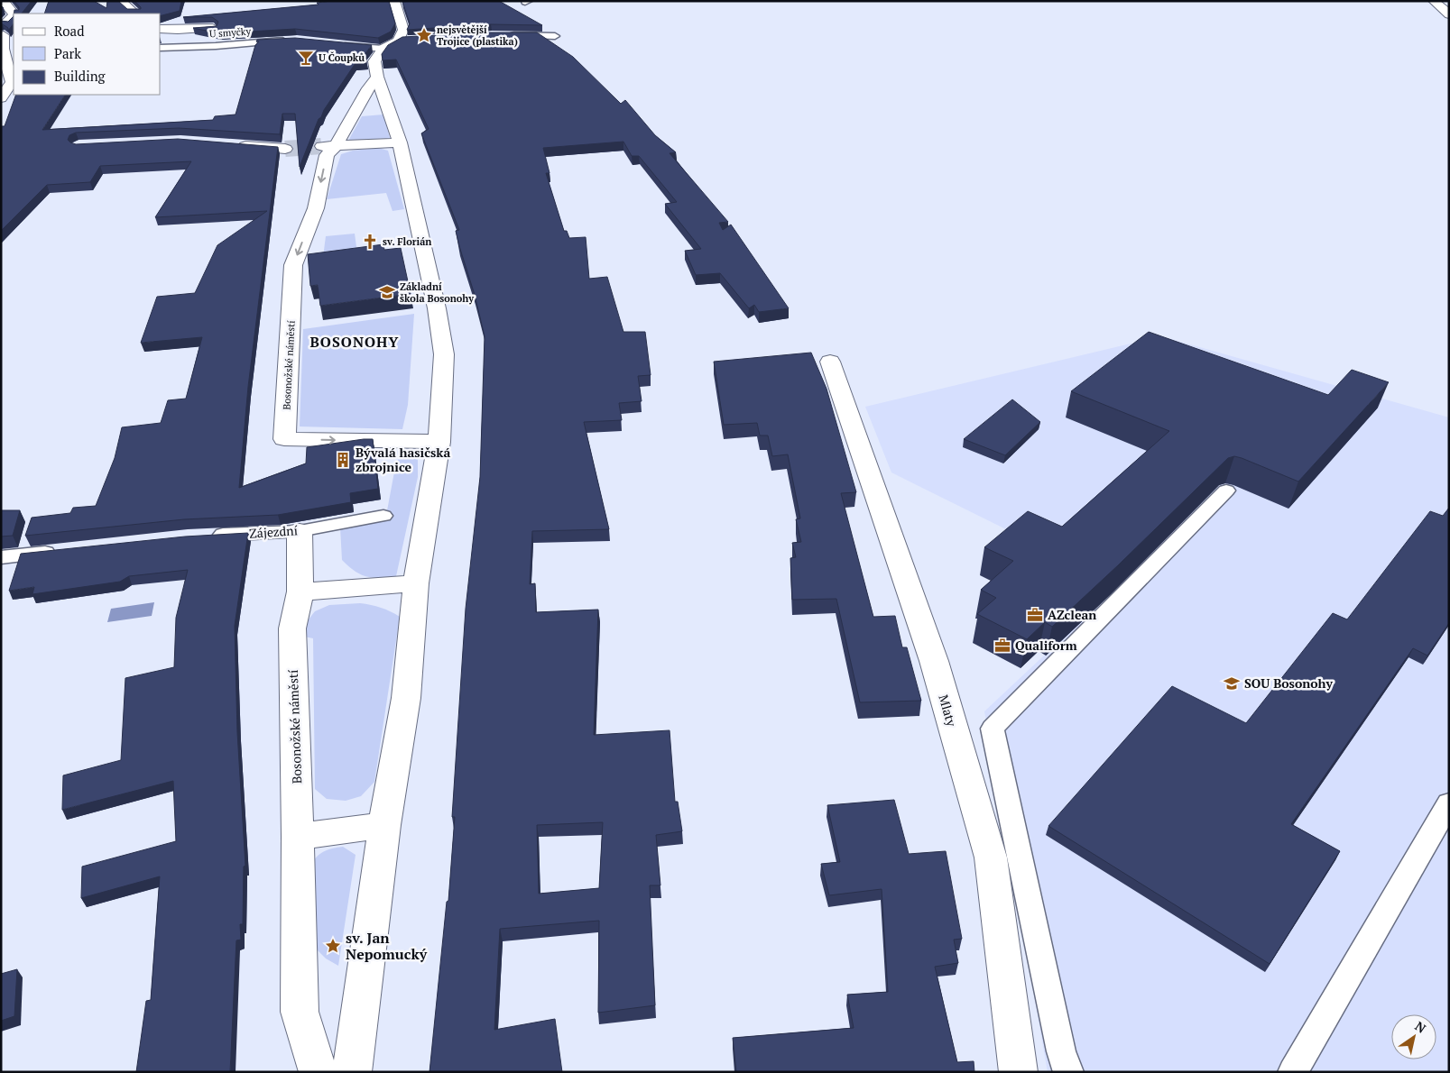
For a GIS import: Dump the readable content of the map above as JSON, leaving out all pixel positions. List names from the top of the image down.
{
  "streets": {
    "street": ["Bosonožské náměstí", "Mlaty"],
    "lane": ["U smyčky", "Zájezdní"]
  },
  "crossings": [
    ["Bosonožské náměstí", "Zájezdní"]
  ],
  "districts": ["BOSONOHY"],
  "places": {
    "place": ["nejsvětější Trojice (plastika)", "sv. Jan Nepomucký"],
    "bar": ["U Čoupků"],
    "church": ["sv. Florián"],
    "school or university": ["Základní škola Bosonohy", "SOU Bosonohy"],
    "building": ["Bývalá hasičská zbrojnice"],
    "office": ["AZclean", "Qualiform"]
  },
  "legend": ["Road", "Park", "Building"],
  "north": "top right"
}
